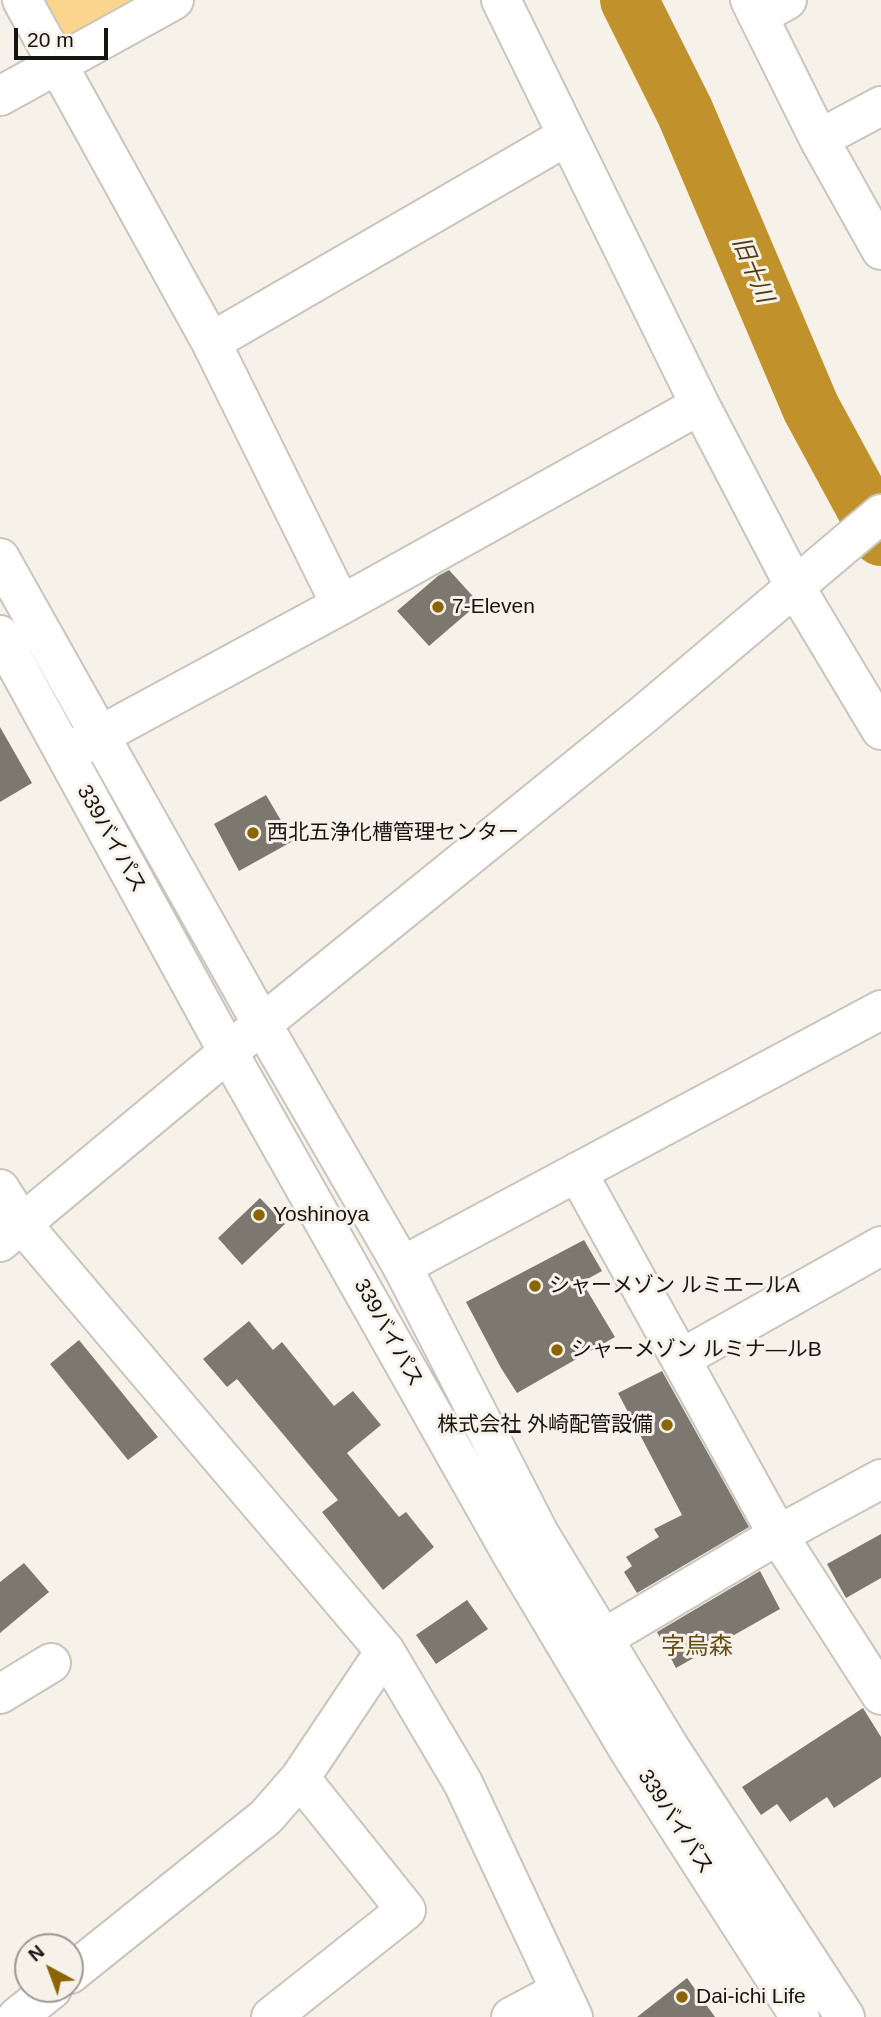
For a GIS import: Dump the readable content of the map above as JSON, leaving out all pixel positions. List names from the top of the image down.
{
  "streets": {
    "street": ["339バイパス"]
  },
  "districts": ["字烏森"],
  "water": ["旧十川"],
  "places": [
    "7-Eleven",
    "西北五浄化槽管理センター",
    "Yoshinoya",
    "シャーメゾン ルミエールA",
    "シャーメゾン ルミナ―ルB",
    "株式会社 外崎配管設備",
    "Dai-ichi Life"
  ],
  "scale_bar": "20 m",
  "north": "top left"
}
